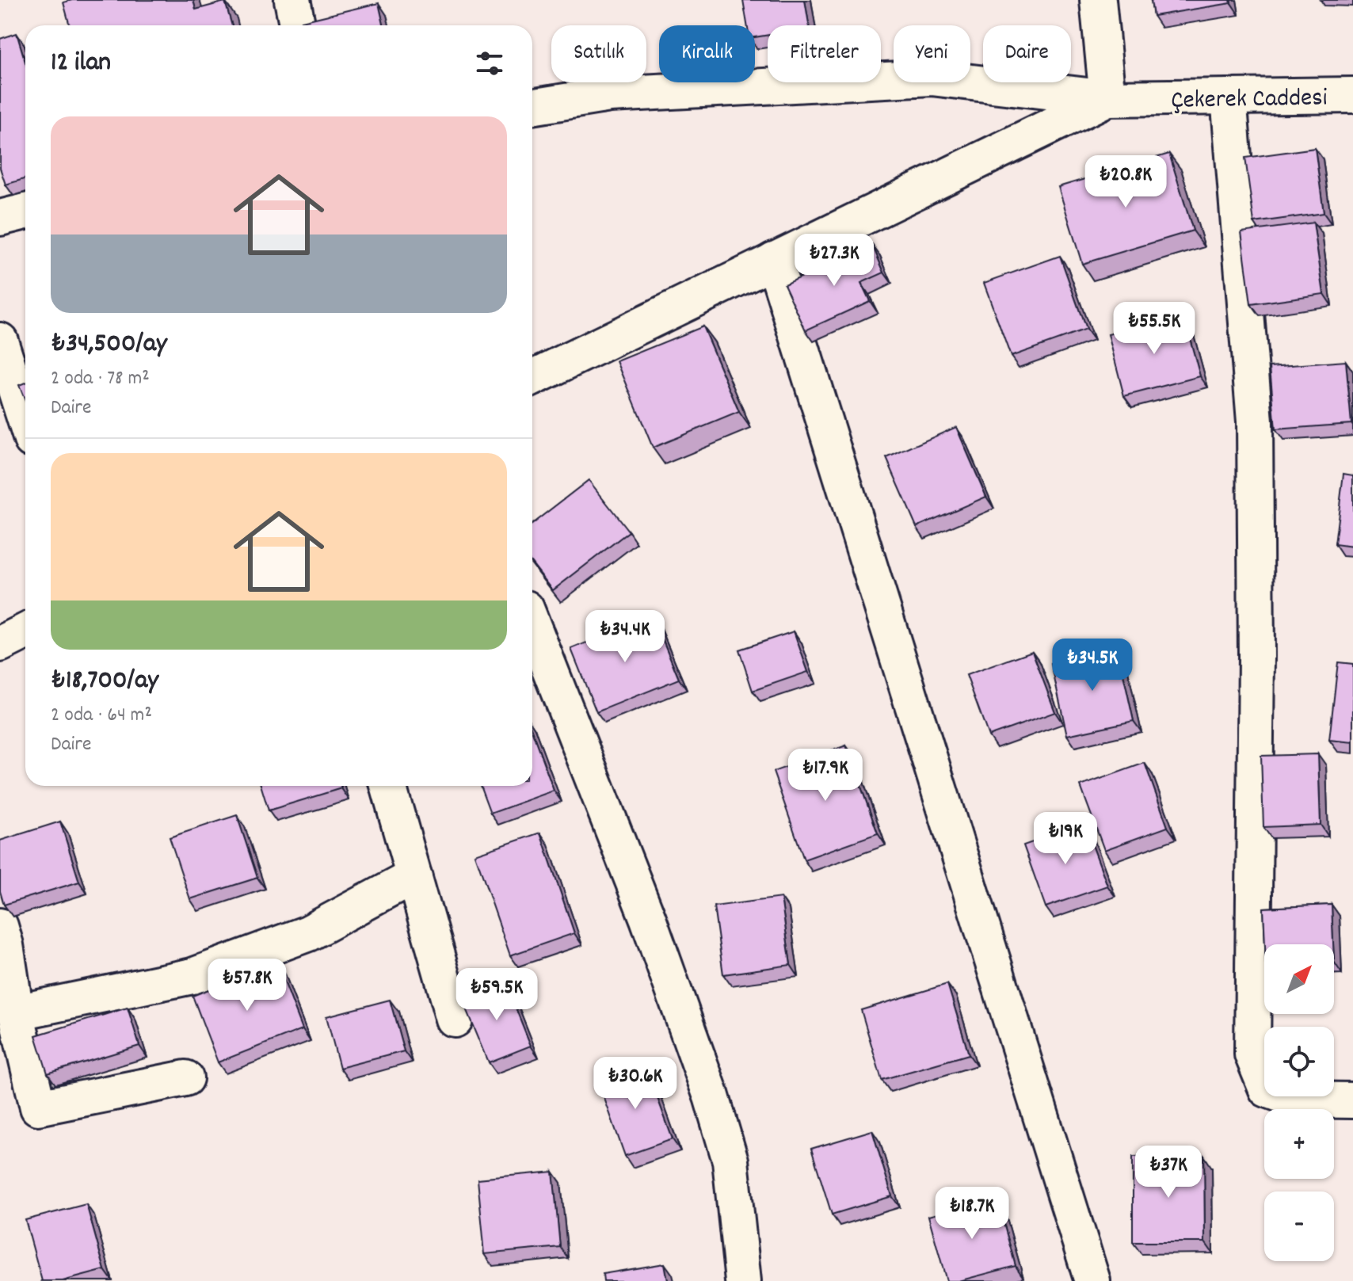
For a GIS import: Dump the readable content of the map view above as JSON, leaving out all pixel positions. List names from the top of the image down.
{
  "streets": {
    "street": ["Çekerek Caddesi"]
  },
  "north": "top right",
  "page": {
    "chip": [
      "Satılık",
      "Kiralık",
      "Filtreler",
      "Yeni",
      "Daire"
    ],
    "heading": "12 ilan",
    "list": [
      {
        "name": "₺34,500/ay",
        "note": "2 oda · 78 m² · Daire"
      },
      {
        "name": "₺18,700/ay",
        "note": "2 oda · 64 m² · Daire"
      }
    ],
    "price": [
      "₺20.8K",
      "₺27.3K",
      "₺55.5K",
      "₺34.4K",
      "₺34.5K",
      "₺17.9K",
      "₺19K",
      "₺57.8K",
      "₺59.5K",
      "₺30.6K",
      "₺37K",
      "₺18.7K"
    ],
    "map_buttons": ["+", "−"]
  }
}
